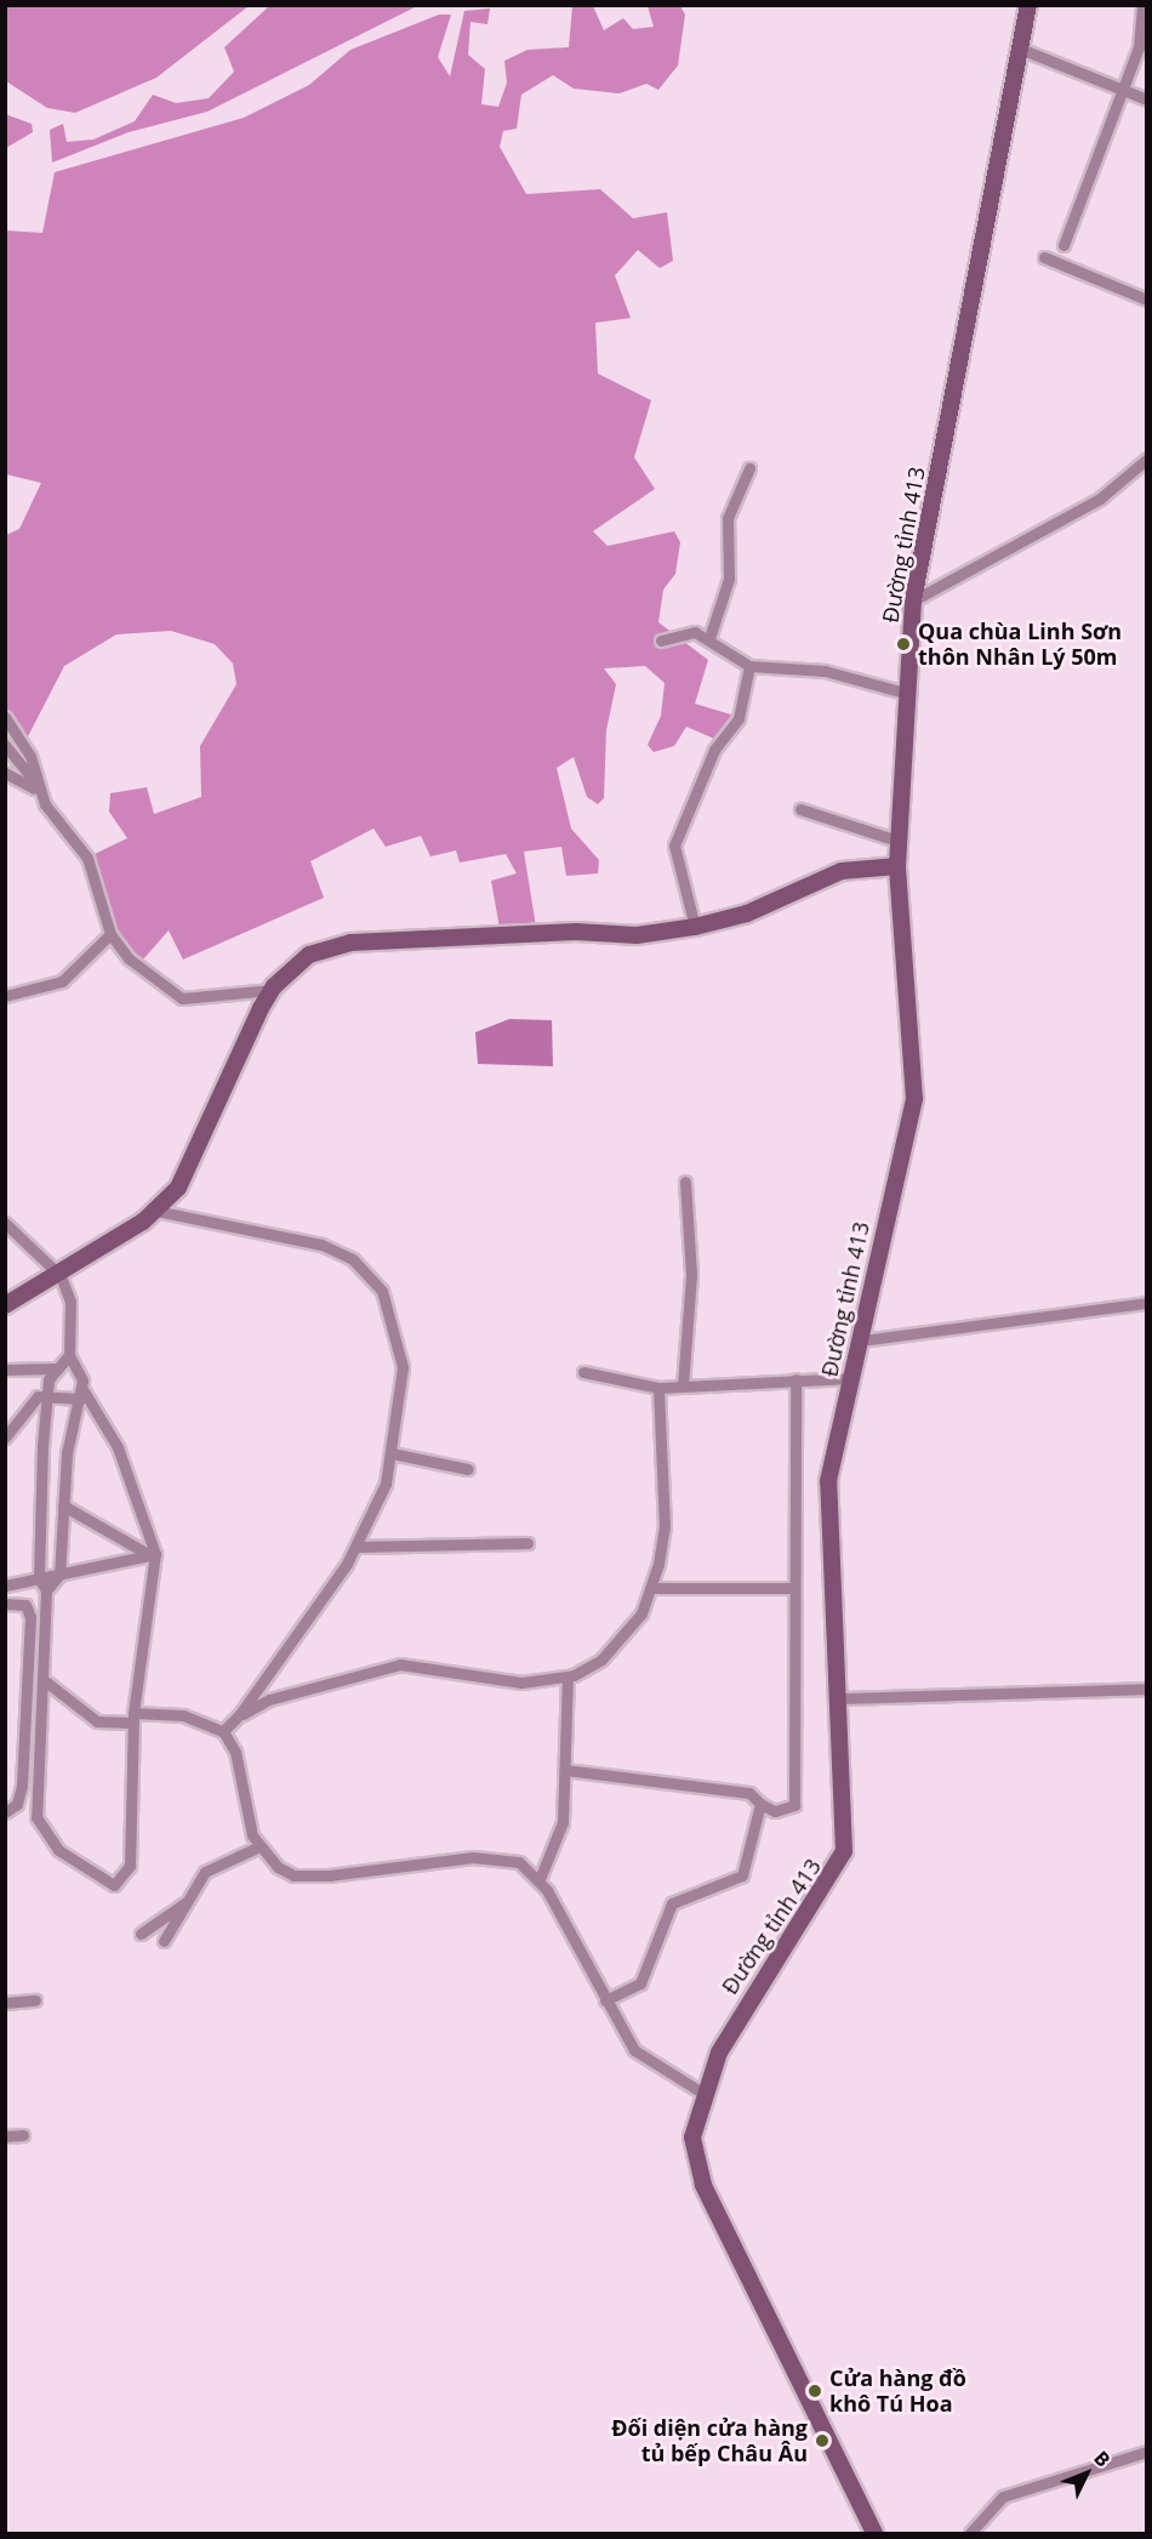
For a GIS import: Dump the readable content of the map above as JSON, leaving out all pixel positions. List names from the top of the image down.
{
  "streets": {
    "main road": ["Đường tỉnh 413"]
  },
  "places": ["Qua chùa Linh Sơn thôn Nhân Lý 50m", "Cửa hàng đồ khô Tú Hoa", "Đối diện cửa hàng tủ bếp Châu Âu"],
  "north": "top right"
}
